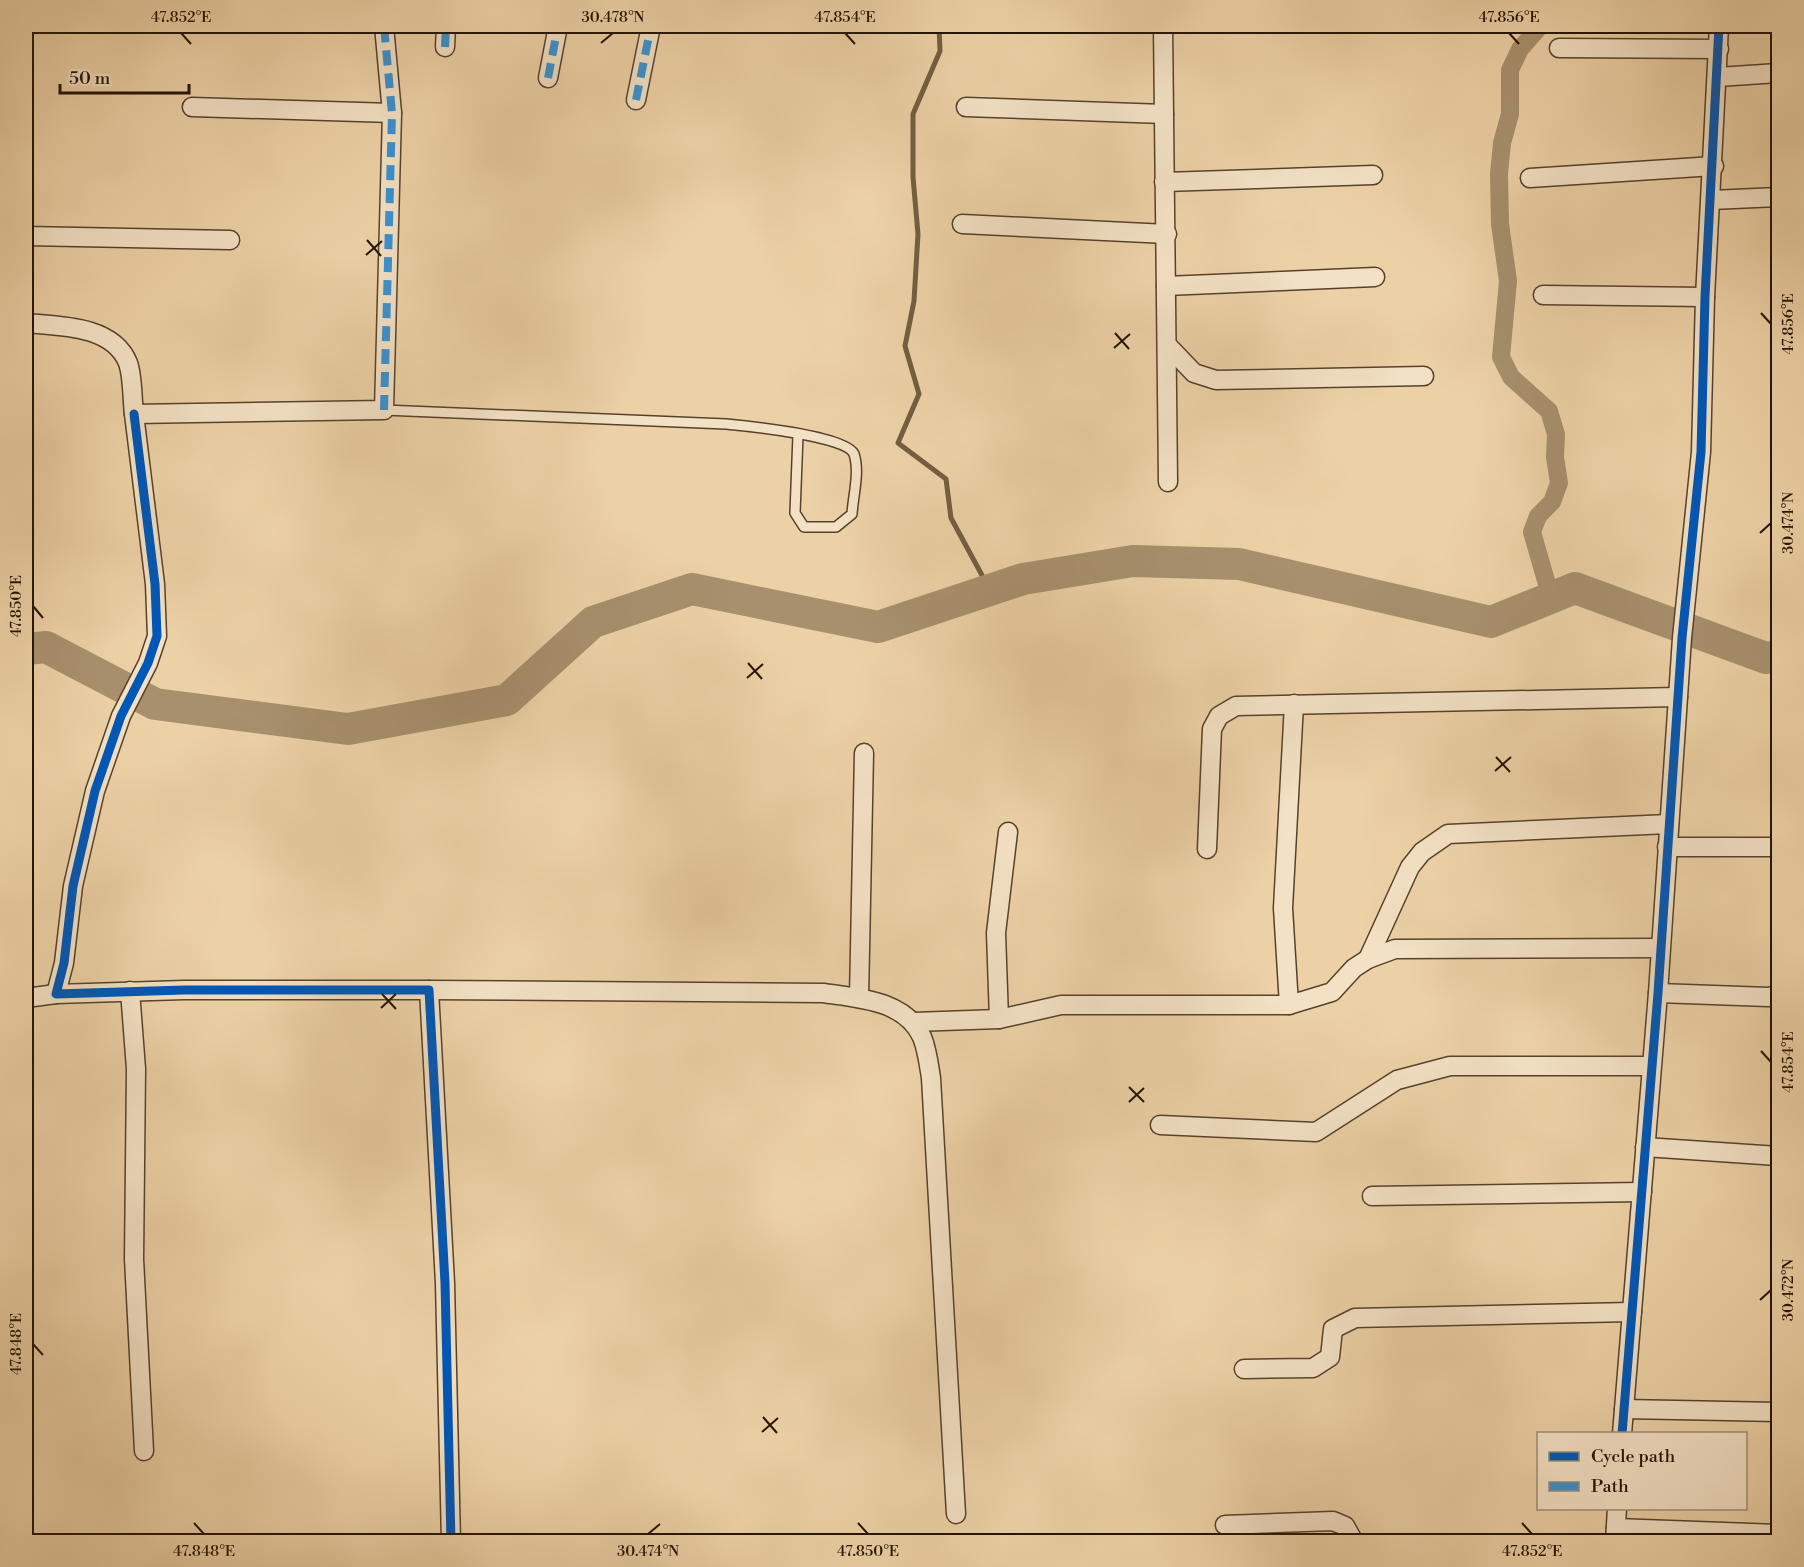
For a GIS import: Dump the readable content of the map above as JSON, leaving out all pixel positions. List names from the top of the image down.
{
  "legend": ["Cycle path", "Path"],
  "scale_bar": "50 m",
  "coordinates": [
    "47.852°E",
    "30.478°N",
    "47.854°E",
    "47.856°E",
    "30.474°N",
    "47.850°E",
    "30.472°N",
    "47.848°E"
  ]
}
